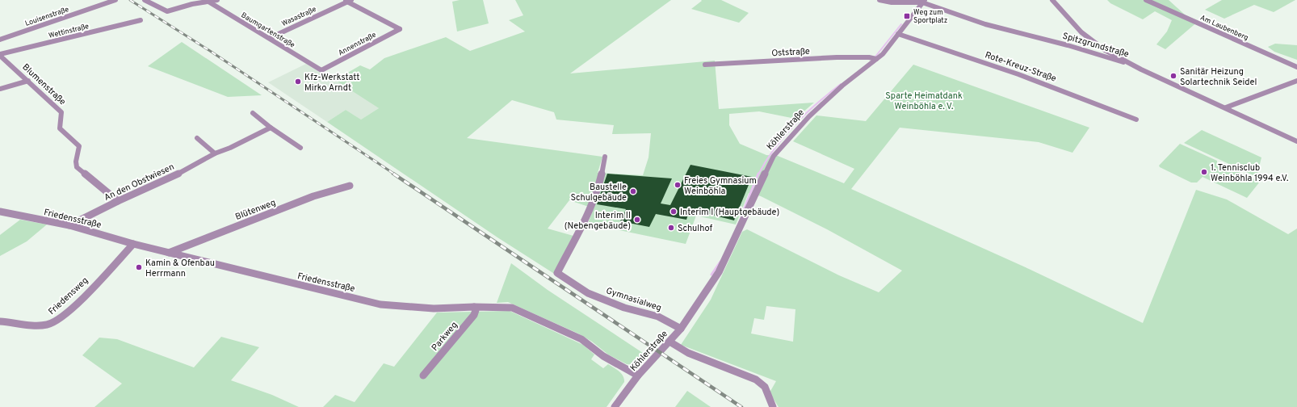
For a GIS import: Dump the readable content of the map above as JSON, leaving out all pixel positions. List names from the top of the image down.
{
  "streets": {
    "street": [
      "Louisenstraße",
      "Wasastraße",
      "Am Laubenberg",
      "Baumgartenstraße",
      "Wettinstraße",
      "Annenstraße",
      "Spitzgrundstraße",
      "Oststraße",
      "Rote-Kreuz-Straße",
      "Blumenstraße",
      "Köhlerstraße",
      "An den Obstwiesen",
      "Blütenweg",
      "Friedensstraße",
      "Friedensweg",
      "Gymnasialweg",
      "Parkweg"
    ]
  },
  "crossings": [
    ["Wasastraße", "Baumgartenstraße"],
    ["Wasastraße", "Annenstraße"],
    ["Baumgartenstraße", "Annenstraße"],
    ["Wettinstraße", "Blumenstraße"],
    ["Spitzgrundstraße", "Köhlerstraße"],
    ["Oststraße", "Köhlerstraße"],
    ["Rote-Kreuz-Straße", "Köhlerstraße"],
    ["Blumenstraße", "An den Obstwiesen"],
    ["Köhlerstraße", "Friedensstraße"],
    ["Köhlerstraße", "Gymnasialweg"],
    ["An den Obstwiesen", "Friedensstraße"],
    ["Blütenweg", "Friedensstraße"],
    ["Friedensstraße", "Friedensweg"],
    ["Friedensstraße", "Parkweg"]
  ],
  "parks": ["Sparte Heimatdank Weinböhla e. V."],
  "places": {
    "transit": ["Weg zum Sportplatz"],
    "other": [
      "Sanitär Heizung Solartechnik Seidel",
      "Kfz-Werkstatt Mirko Arndt",
      "1. Tennisclub Weinböhla 1994 e.V.",
      "Freies Gymnasium Weinböhla",
      "Baustelle Schulgebäude",
      "Interim I (Hauptgebäude)",
      "Interim II (Nebengebäude)",
      "Schulhof",
      "Kamin & Ofenbau Herrmann"
    ]
  }
}
